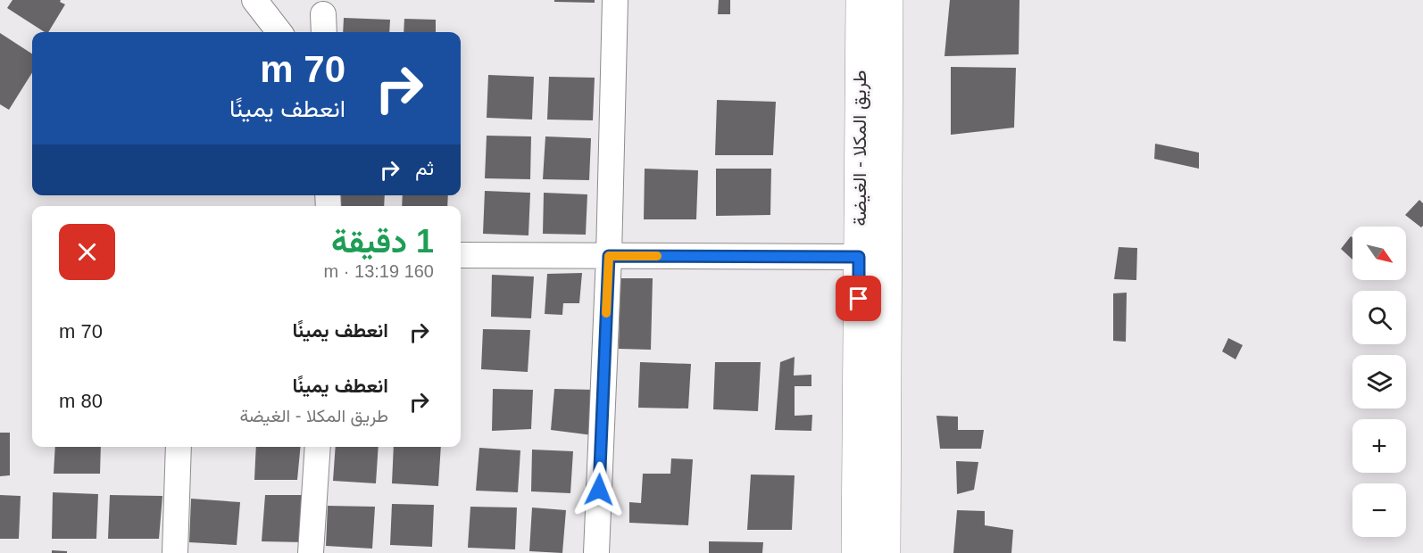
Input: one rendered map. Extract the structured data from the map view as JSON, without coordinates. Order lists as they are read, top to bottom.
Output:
{
  "streets": {
    "highway": ["طريق المكلا - الغيضة"]
  },
  "north": "bottom right",
  "page": {
    "turn": ["70 m", "انعطف يمينًا"],
    "then": "ثم",
    "heading": ["1 دقيقة", "160 m · 13:19"],
    "map_buttons": ["+", "−"],
    "list": [
      {
        "name": "انعطف يمينًا",
        "value": "70 m"
      },
      {
        "name": "انعطف يمينًا",
        "note": "طريق المكلا - الغيضة",
        "value": "80 m"
      }
    ]
  }
}
